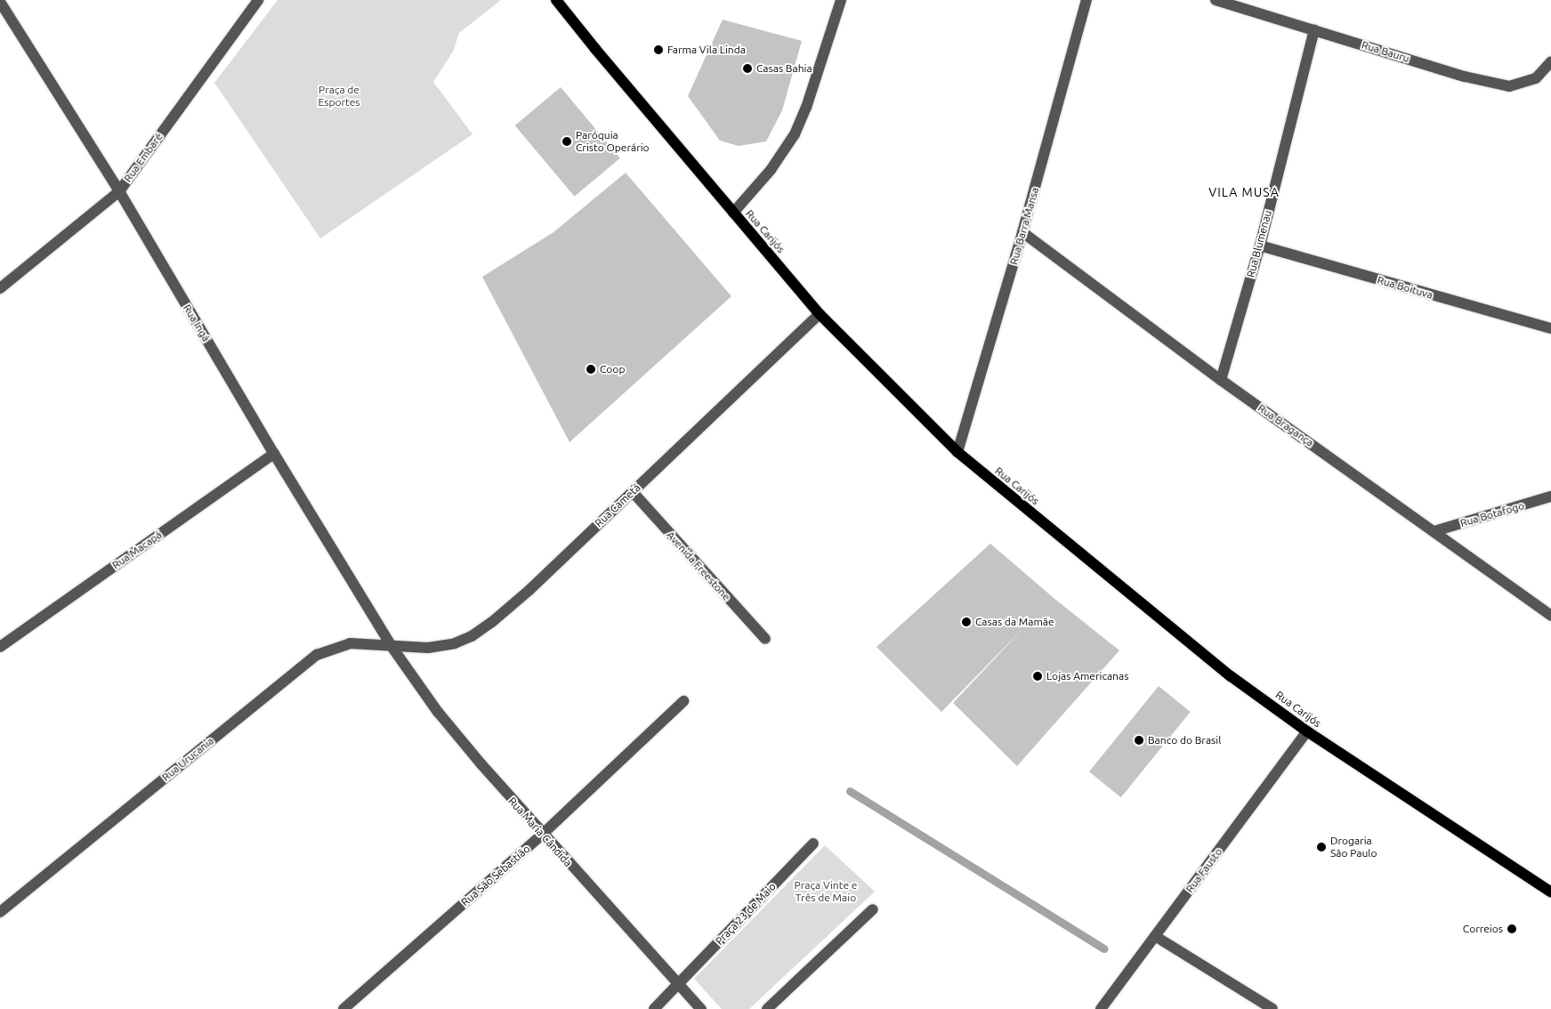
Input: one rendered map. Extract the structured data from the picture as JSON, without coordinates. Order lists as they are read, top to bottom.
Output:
{
  "streets": {
    "main road": ["Rua Carijós"],
    "street": [
      "Rua Bauru",
      "Rua Embaré",
      "Rua Barra Mansa",
      "Rua Blumenau",
      "Rua Boituva",
      "Rua Ingá",
      "Rua Bragança",
      "Rua Cametá",
      "Rua Botafogo",
      "Rua Macapá",
      "Avenida Freestone",
      "Rua Urucania",
      "Rua Maria Cândida",
      "Rua Fausto",
      "Rua São Sebastião",
      "Praça 23 de Maio"
    ]
  },
  "crossings": [
    ["Rua Bauru", "Rua Blumenau"],
    ["Rua Embaré", "Rua Ingá"],
    ["Rua Barra Mansa", "Rua Carijós"],
    ["Rua Barra Mansa", "Rua Bragança"],
    ["Rua Carijós", "Rua Cametá"],
    ["Rua Carijós", "Rua Fausto"],
    ["Rua Blumenau", "Rua Boituva"],
    ["Rua Blumenau", "Rua Bragança"],
    ["Rua Ingá", "Rua Cametá"],
    ["Rua Ingá", "Rua Macapá"],
    ["Rua Ingá", "Rua Urucania"],
    ["Rua Ingá", "Rua Maria Cândida"],
    ["Rua Bragança", "Rua Botafogo"],
    ["Rua Cametá", "Avenida Freestone"],
    ["Rua Cametá", "Rua Urucania"],
    ["Rua Cametá", "Rua Maria Cândida"],
    ["Rua Urucania", "Rua Maria Cândida"],
    ["Rua Maria Cândida", "Rua São Sebastião"],
    ["Rua Maria Cândida", "Praça 23 de Maio"]
  ],
  "districts": ["VILA MUSA"],
  "parks": ["Praça de Esportes", "Praça Vinte e Três de Maio"],
  "places": [
    "Farma Vila Linda",
    "Casas Bahia",
    "Paróquia Cristo Operário",
    "Coop",
    "Casas da Mamãe",
    "Lojas Americanas",
    "Banco do Brasil",
    "Drogaria São Paulo",
    "Correios"
  ]
}
